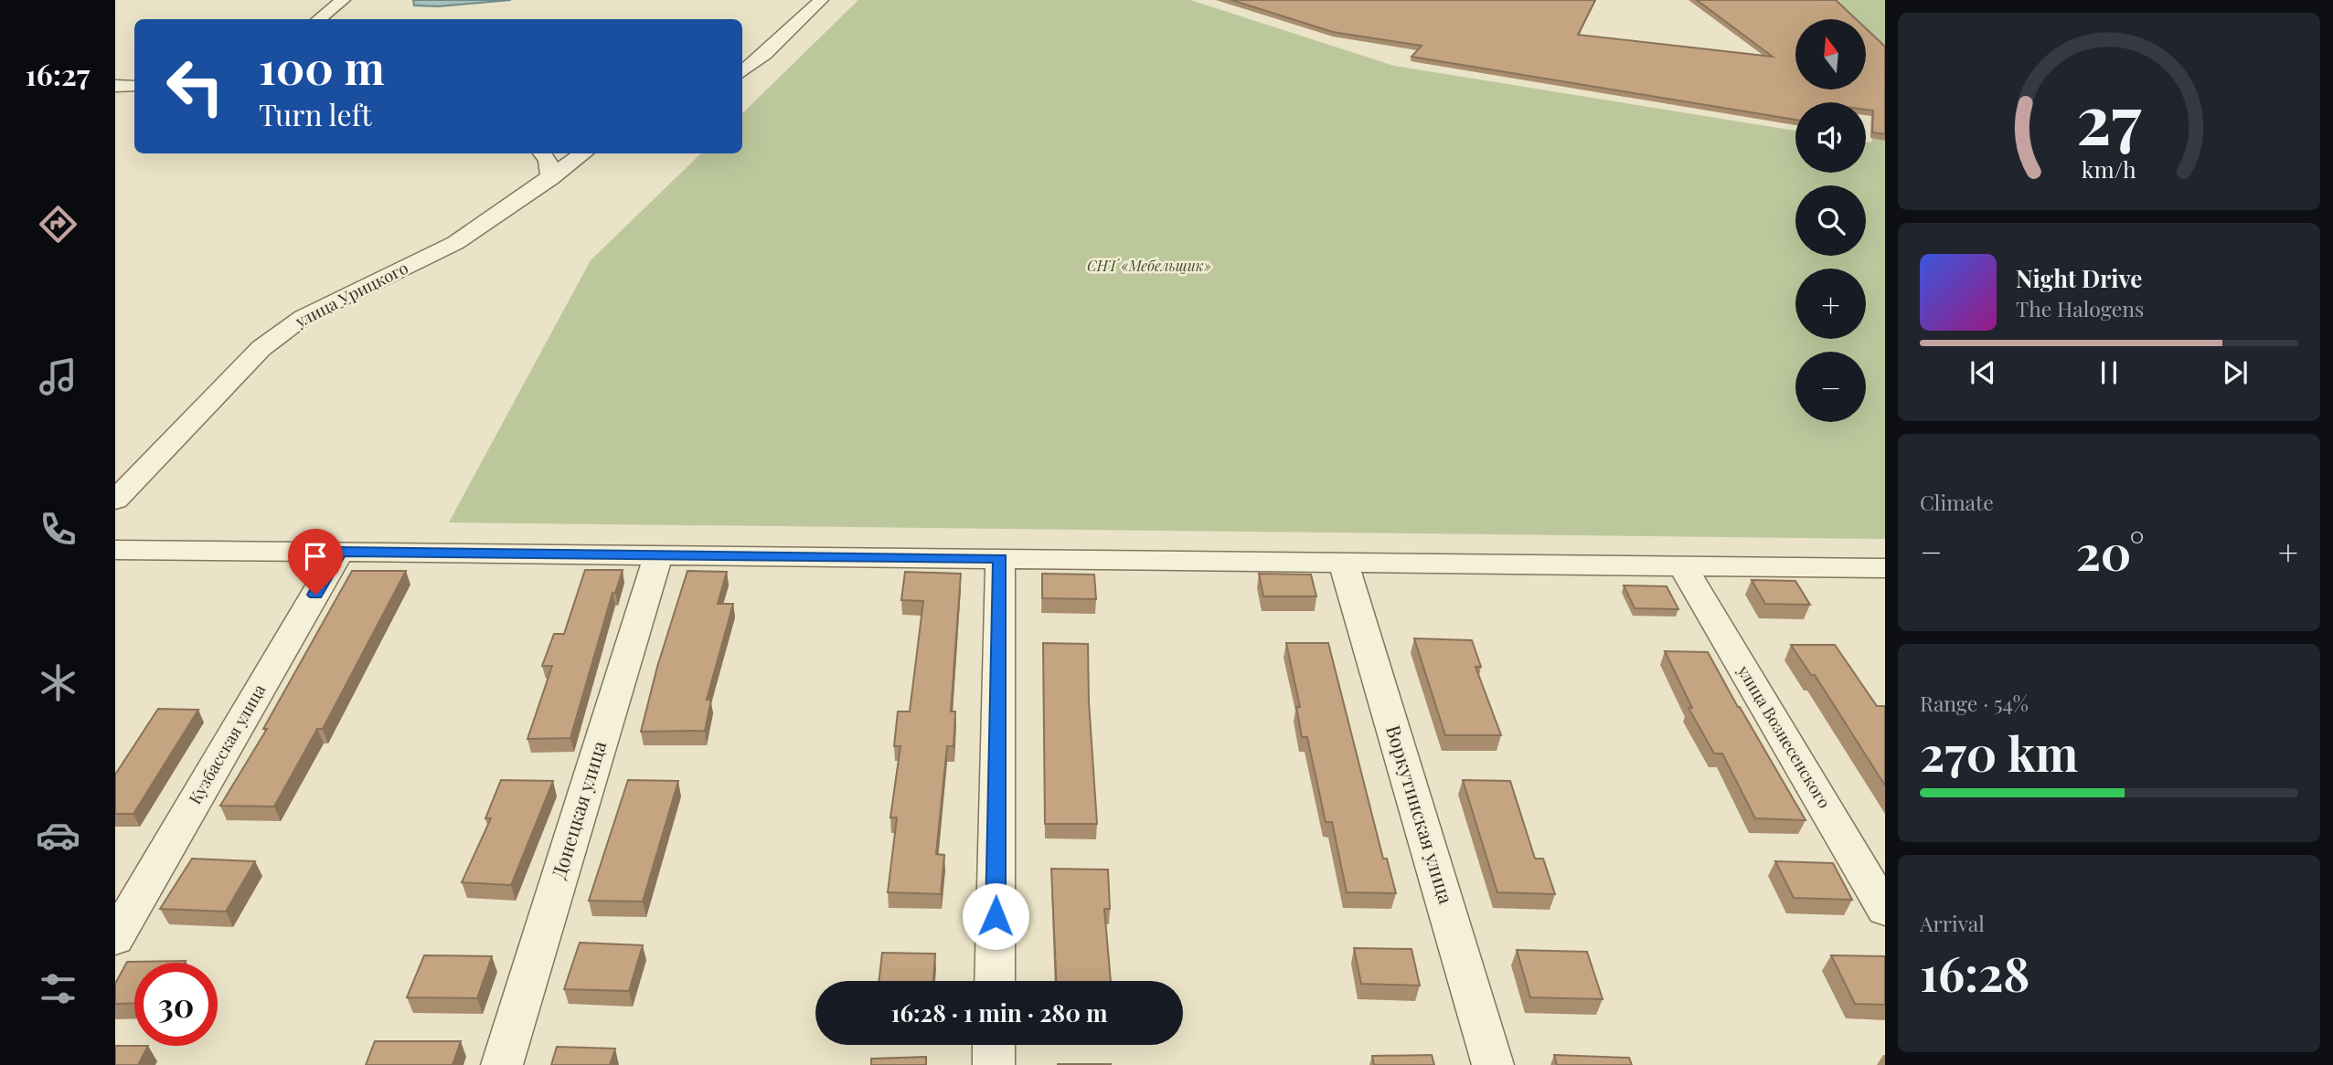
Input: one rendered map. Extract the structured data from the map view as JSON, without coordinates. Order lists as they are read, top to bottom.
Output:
{
  "streets": {
    "street": [
      "улица Урицкого",
      "улица Вознесенского",
      "Кузбасская улица",
      "Донецкая улица",
      "Воркутинская улица"
    ]
  },
  "parks": ["СНТ «Мебельщик»"],
  "north": "top",
  "page": {
    "tabs": "16:27",
    "map_buttons": ["+", "−"],
    "turn": ["100 m", "Turn left"],
    "song": ["Night Drive", "The Halogens"],
    "tile": [
      "Climate",
      ["Range · 54%", "270 km"],
      ["Arrival", "16:28"]
    ],
    "heat": ["−", "20°", "+"],
    "limit": "30",
    "trip": "16:28 · 1 min · 280 m",
    "gauge": ["27", "km/h"]
  }
}
